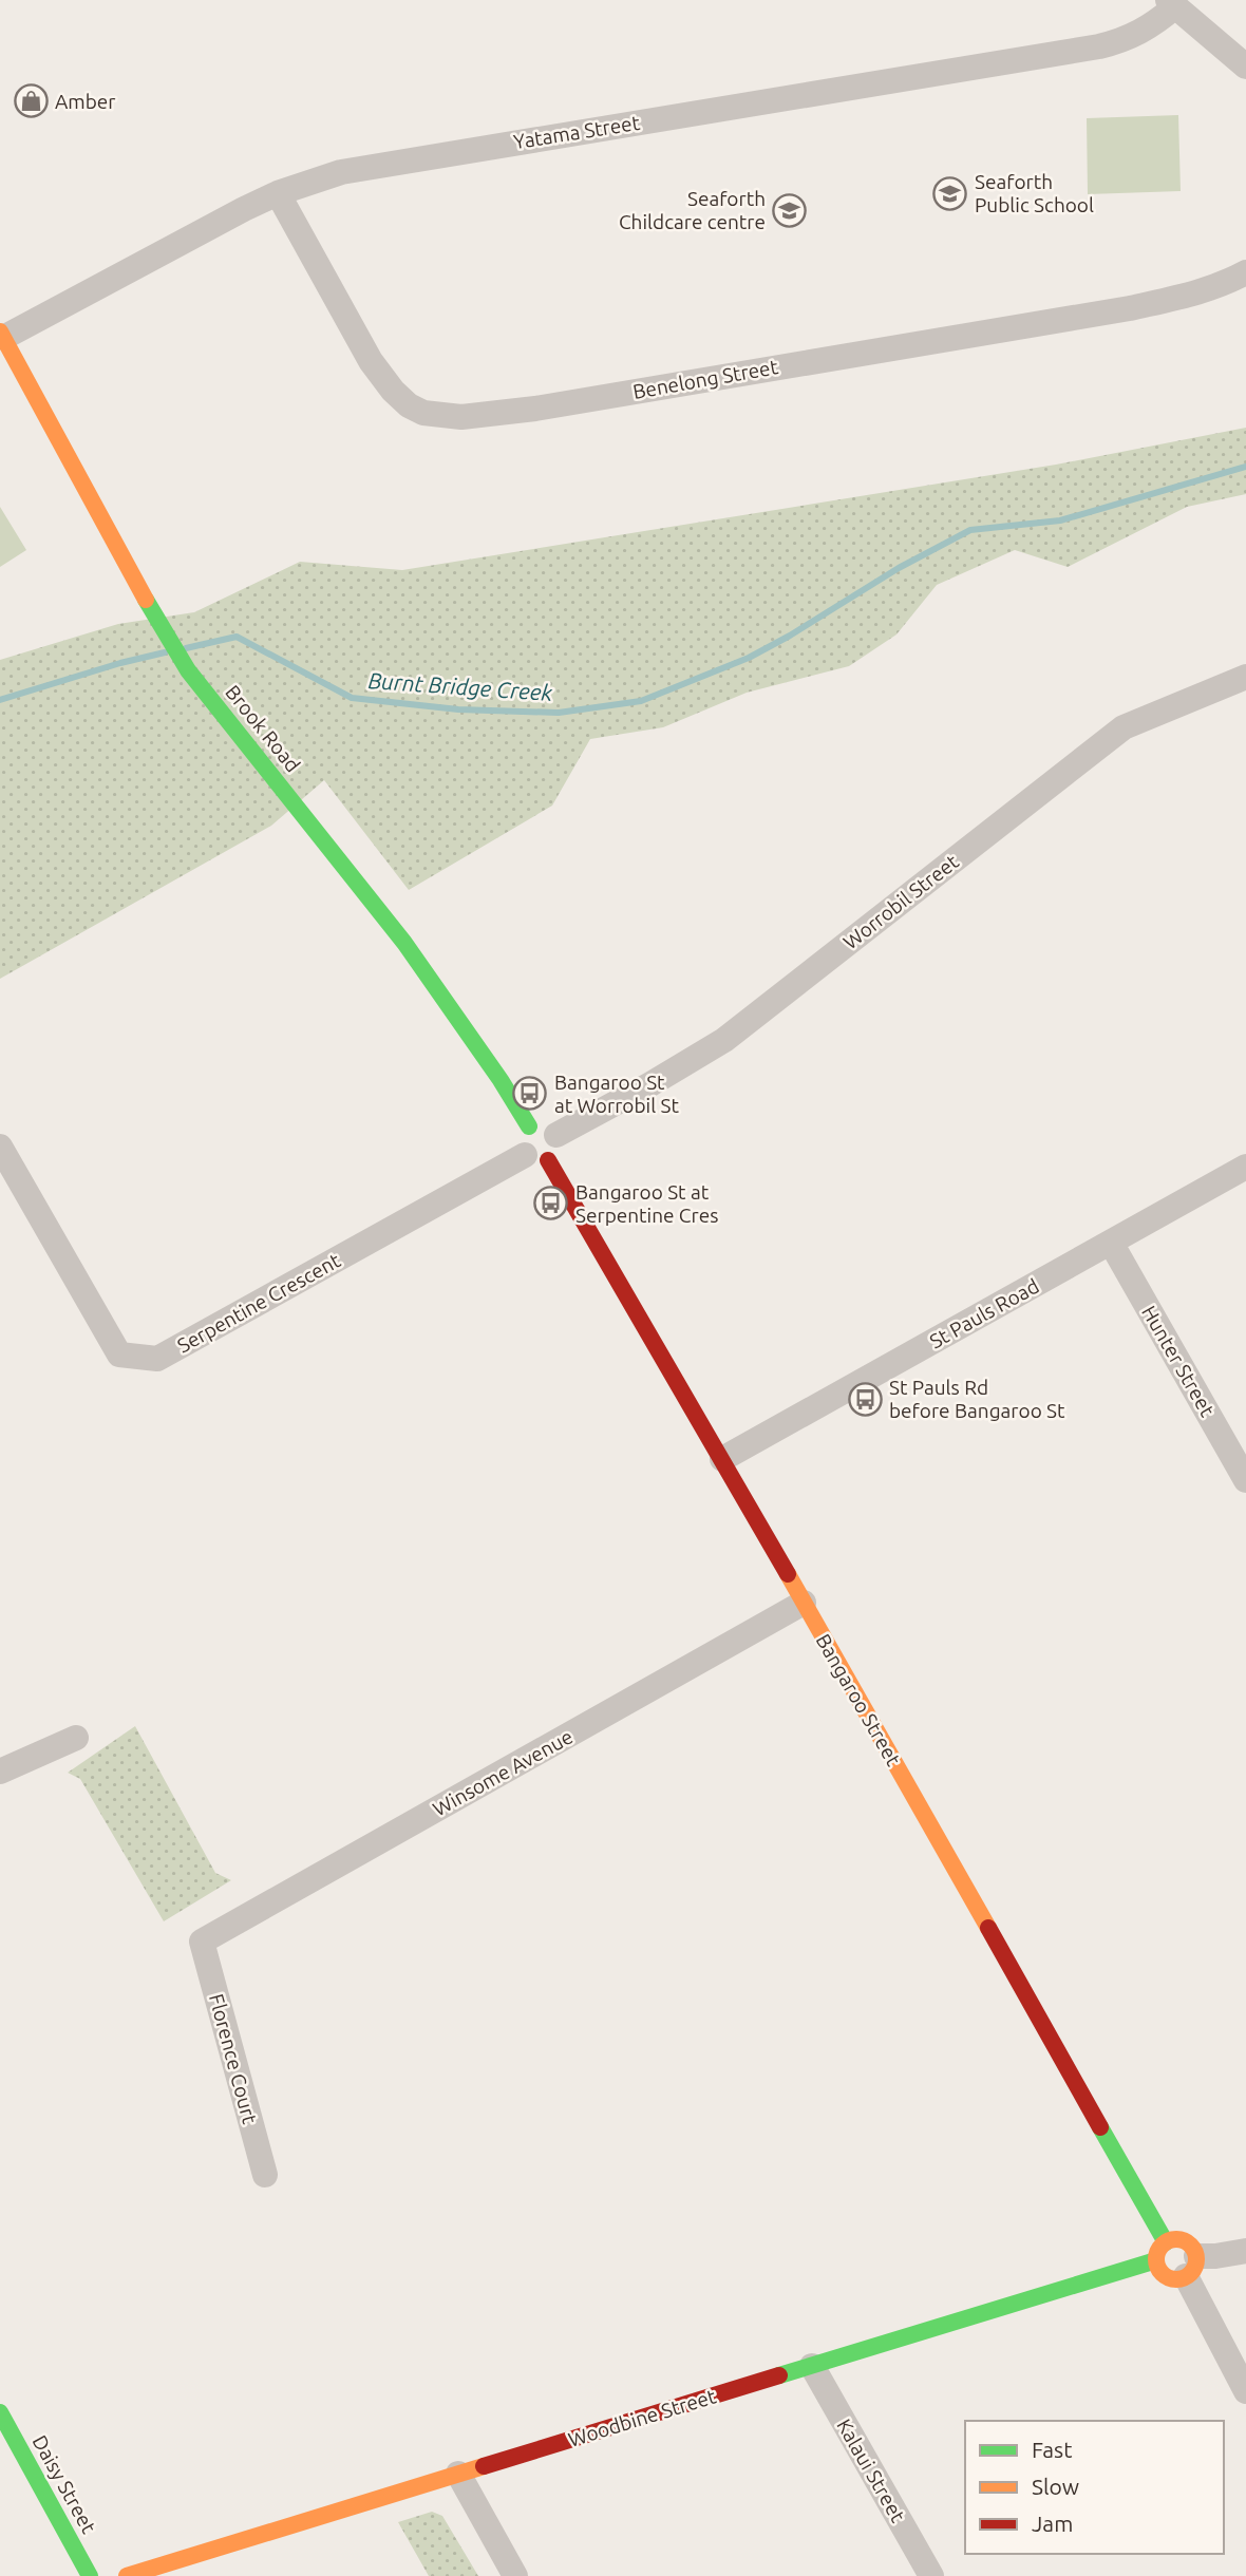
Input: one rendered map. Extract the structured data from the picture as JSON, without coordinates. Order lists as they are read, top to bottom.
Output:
{
  "streets": {
    "street": [
      "Yatama Street",
      "Benelong Street",
      "Brook Road",
      "Worrobil Street",
      "Serpentine Crescent",
      "St Pauls Road",
      "Hunter Street",
      "Bangaroo Street",
      "Winsome Avenue",
      "Florence Court",
      "Woodbine Street",
      "Kalaui Street",
      "Daisy Street"
    ]
  },
  "crossings": [
    ["Yatama Street", "Benelong Street"],
    ["Yatama Street", "Brook Road"],
    ["Brook Road", "Worrobil Street"],
    ["Brook Road", "Serpentine Crescent"],
    ["Brook Road", "Bangaroo Street"],
    ["Worrobil Street", "Serpentine Crescent"],
    ["Worrobil Street", "Bangaroo Street"],
    ["Serpentine Crescent", "Bangaroo Street"],
    ["St Pauls Road", "Hunter Street"],
    ["St Pauls Road", "Bangaroo Street"],
    ["Bangaroo Street", "Winsome Avenue"],
    ["Bangaroo Street", "Woodbine Street"],
    ["Winsome Avenue", "Florence Court"],
    ["Woodbine Street", "Kalaui Street"]
  ],
  "water": ["Burnt Bridge Creek"],
  "places": {
    "shop": ["Amber"],
    "school or university": ["Seaforth Public School", "Seaforth Childcare centre"],
    "bus stop": ["Bangaroo St at Worrobil St", "Bangaroo St at Serpentine Cres", "St Pauls Rd before Bangaroo St"]
  },
  "legend": ["Fast", "Slow", "Jam"]
}
